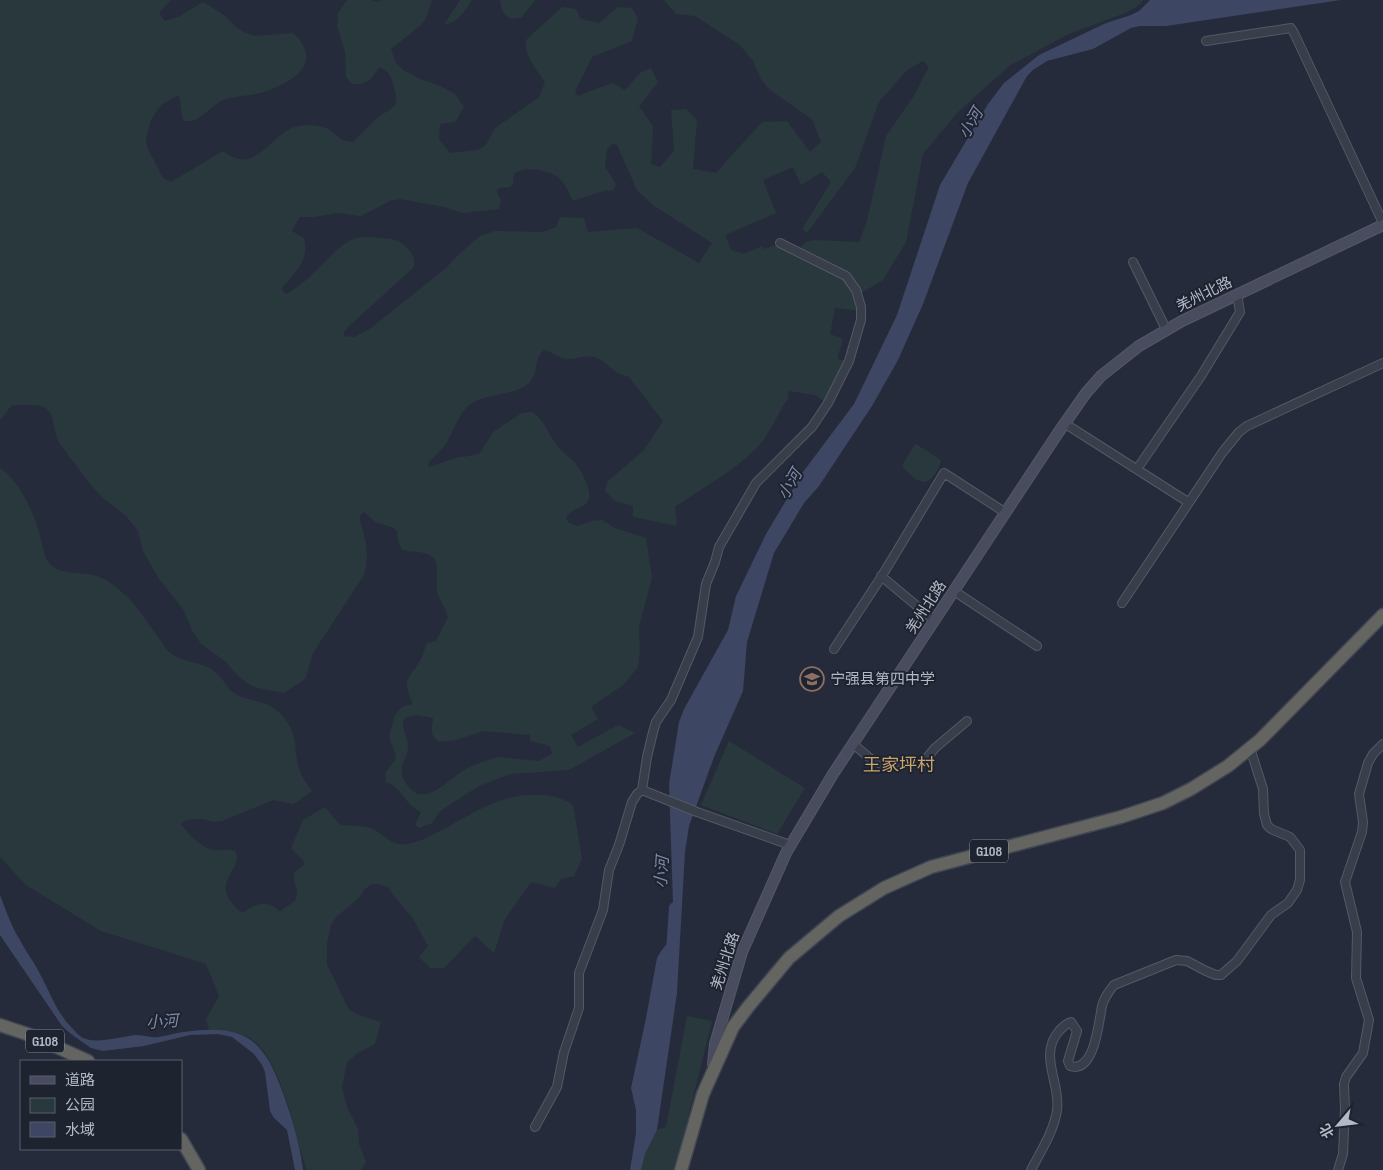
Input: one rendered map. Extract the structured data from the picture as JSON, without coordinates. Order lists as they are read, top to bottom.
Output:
{
  "streets": {
    "highway": ["G108"],
    "main road": ["羌州北路"]
  },
  "crossings": [
    ["羌州北路", "G108"]
  ],
  "districts": ["王家坪村"],
  "water": ["小河"],
  "places": {
    "school or university": ["宁强县第四中学"]
  },
  "legend": ["道路", "公园", "水域"],
  "north": "bottom left"
}
